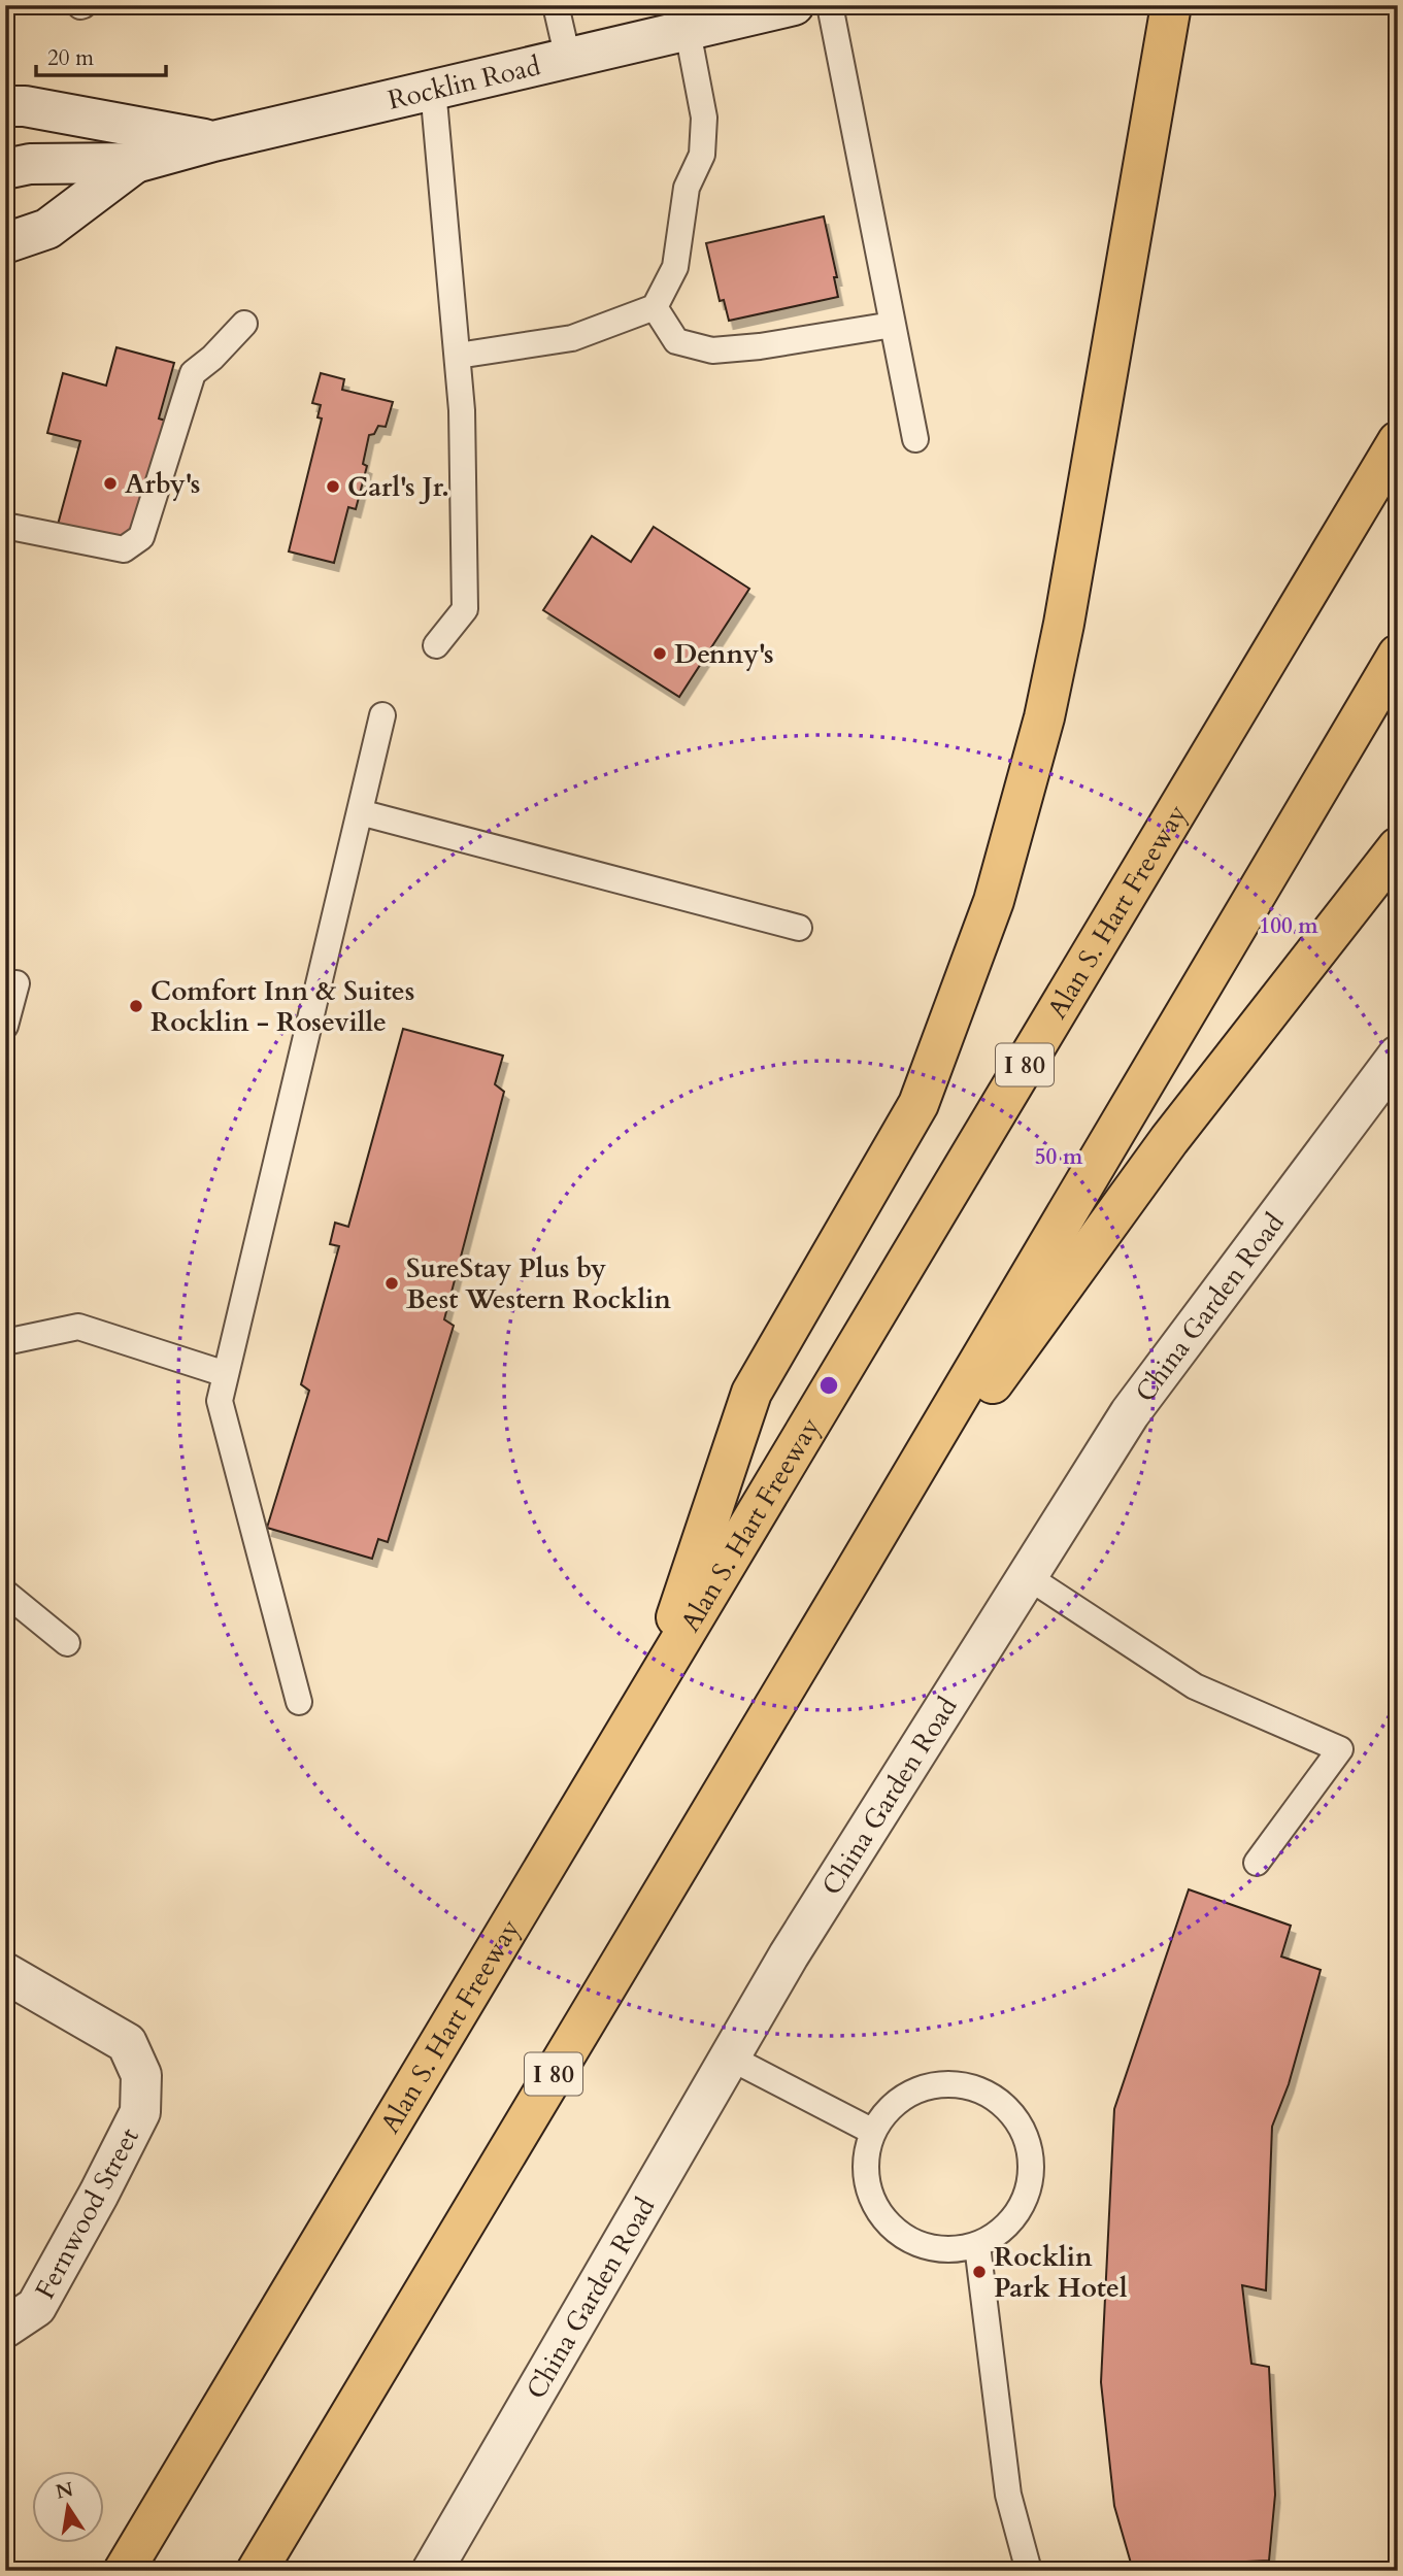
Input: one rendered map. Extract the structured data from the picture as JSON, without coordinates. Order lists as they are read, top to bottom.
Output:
{
  "streets": {
    "highway": ["Alan S. Hart Freeway", "I 80"],
    "street": ["Rocklin Road", "China Garden Road", "Fernwood Street"]
  },
  "places": [
    "Arby's",
    "Carl's Jr.",
    "Denny's",
    "Comfort Inn & Suites Rocklin - Roseville",
    "SureStay Plus by Best Western Rocklin",
    "Rocklin Park Hotel"
  ],
  "scale_bar": "20 m",
  "north": "top",
  "rings": ["100 m", "50 m"]
}
